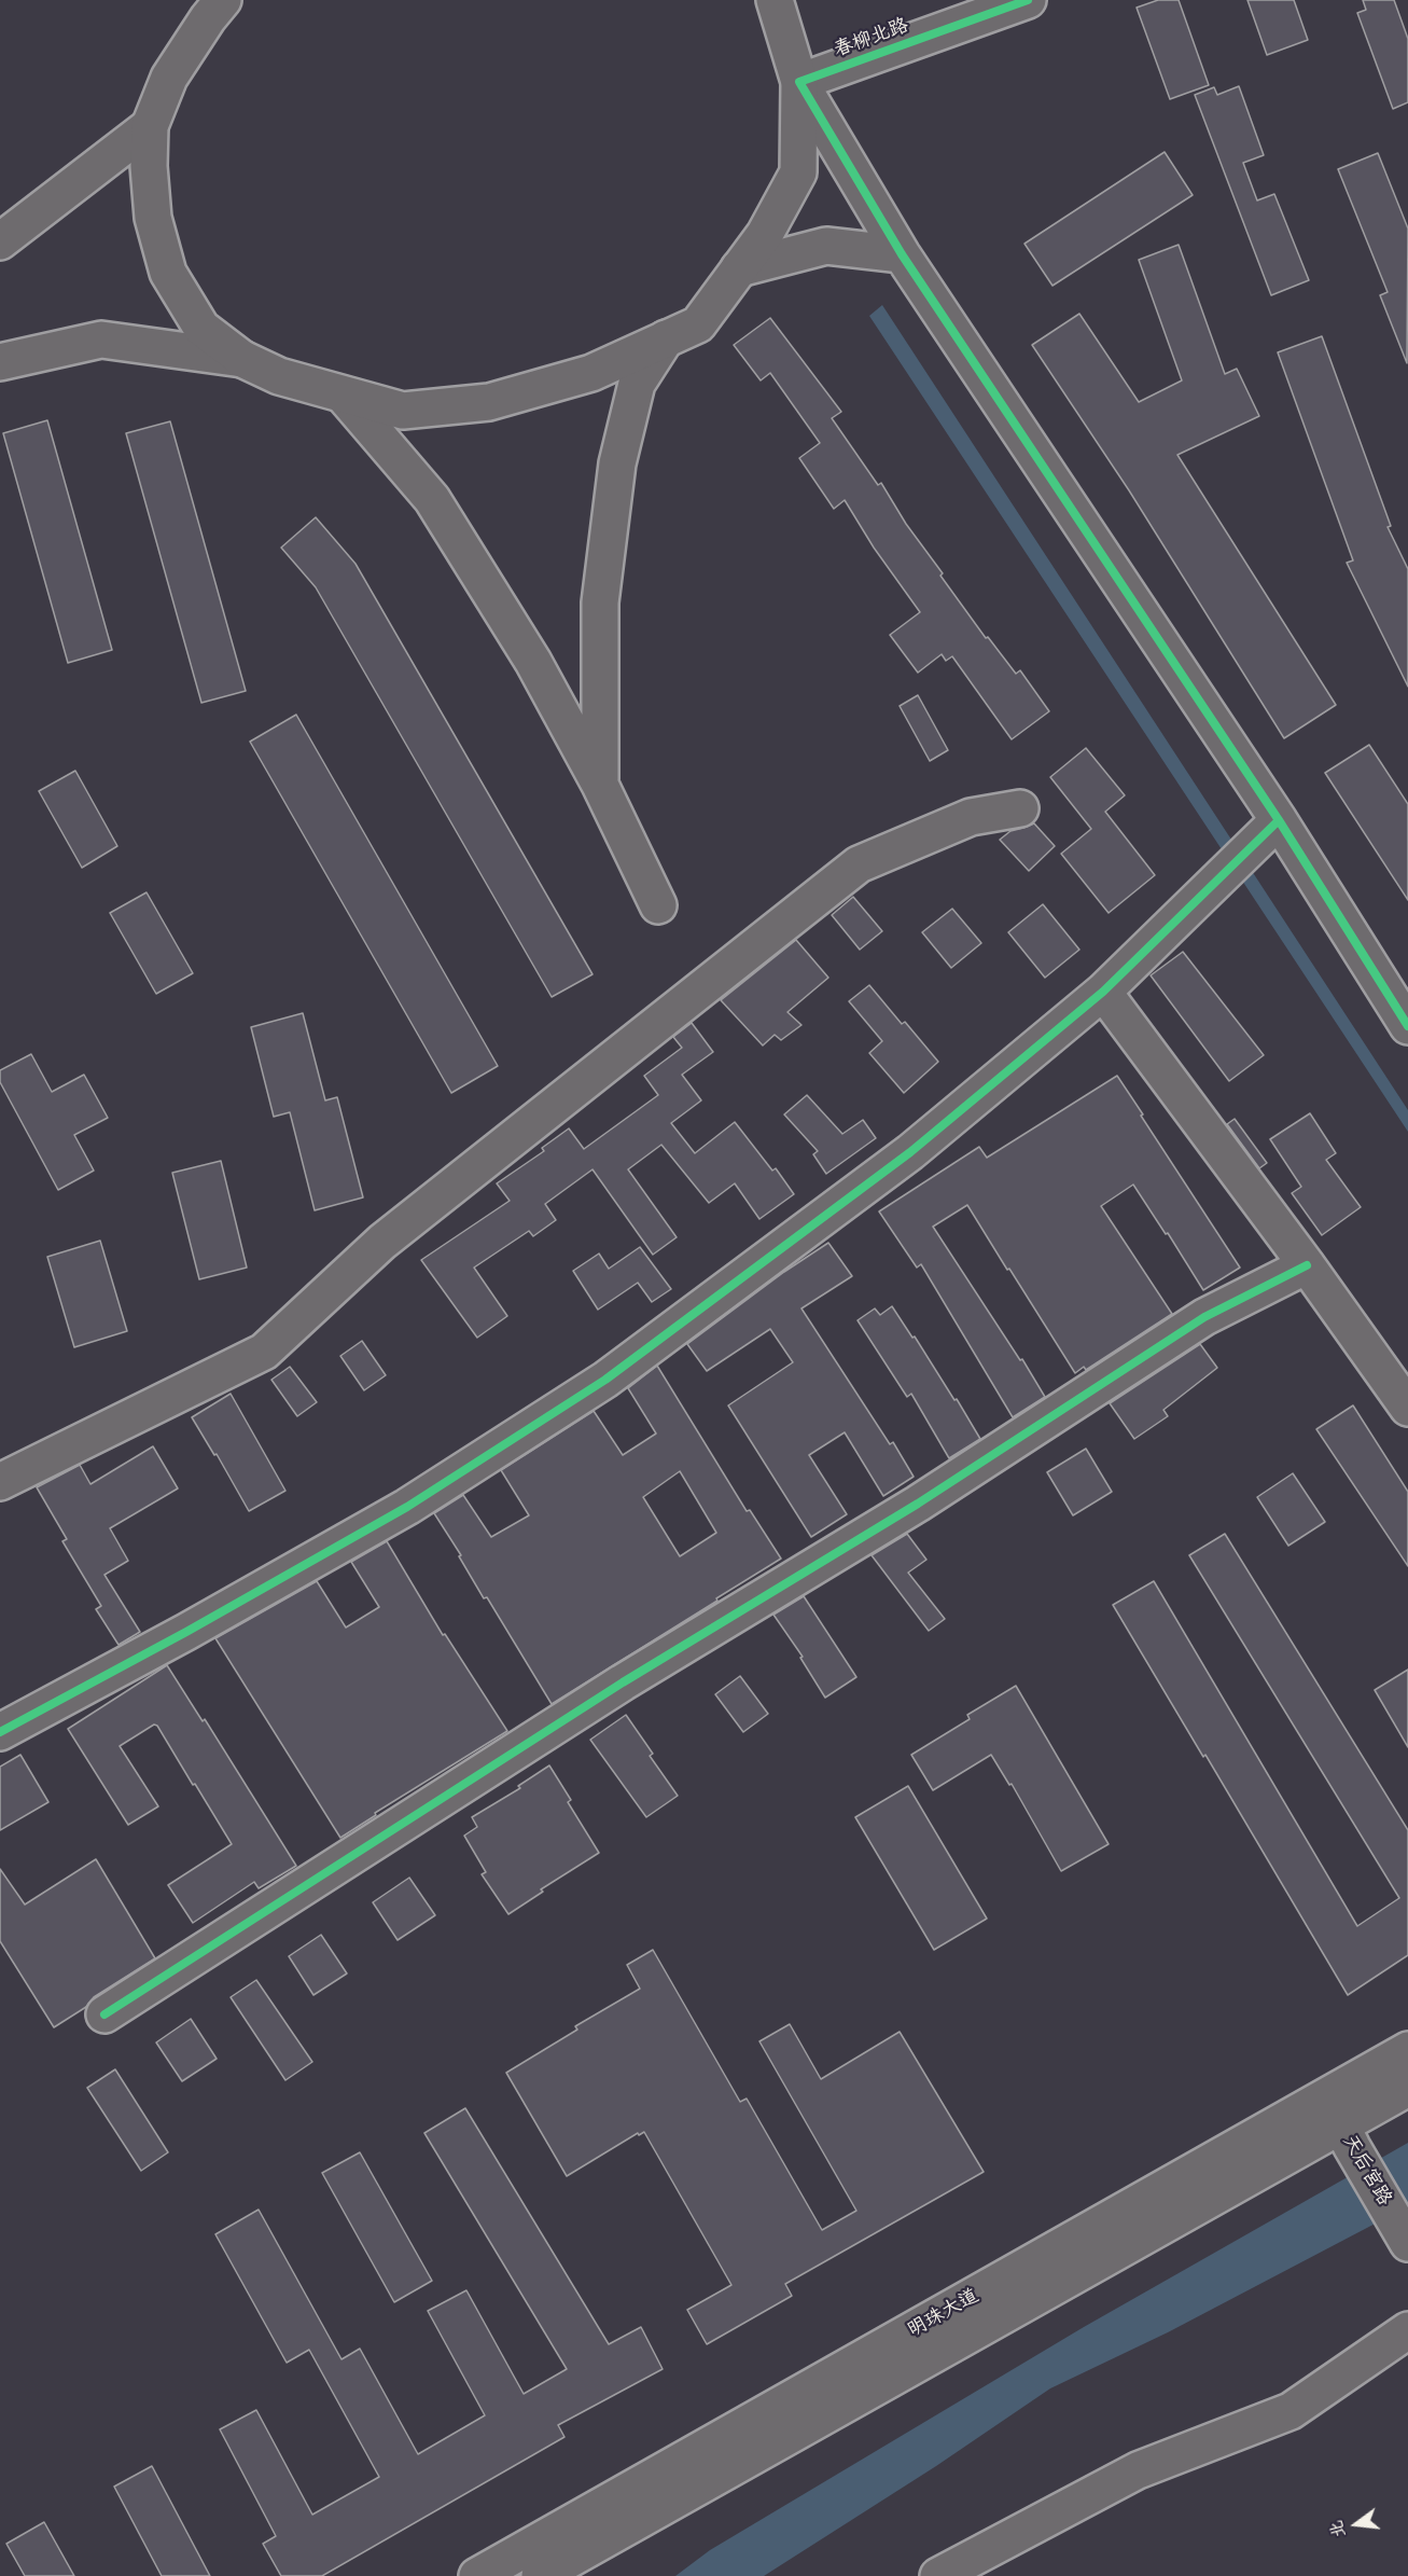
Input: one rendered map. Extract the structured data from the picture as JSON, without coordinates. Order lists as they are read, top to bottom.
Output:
{
  "streets": {
    "street": ["春柳北路", "天后宫路", "明珠大道"]
  },
  "crossings": [
    ["天后宫路", "明珠大道"]
  ],
  "north": "left"
}
